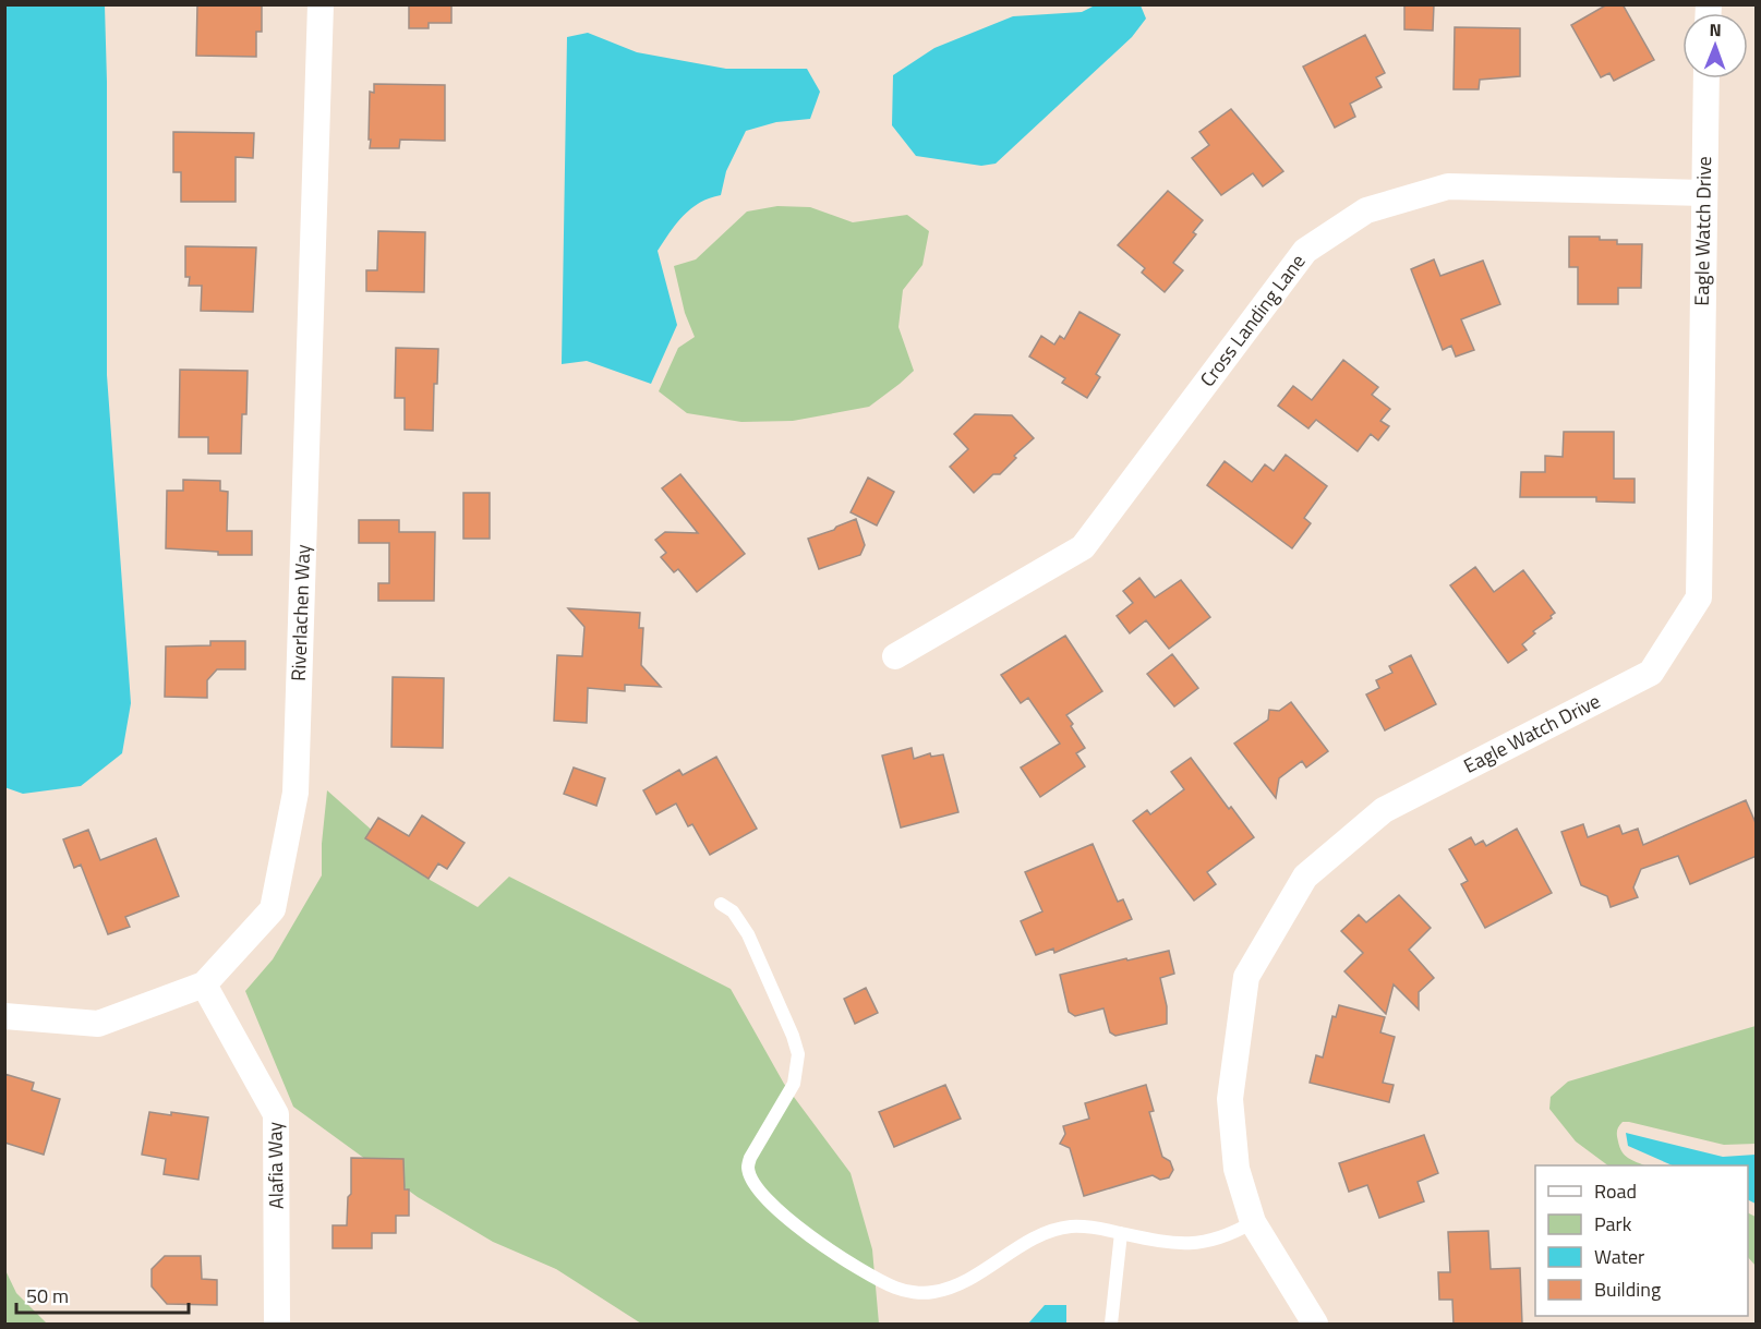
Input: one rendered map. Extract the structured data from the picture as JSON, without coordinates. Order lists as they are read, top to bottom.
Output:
{
  "streets": {
    "street": [
      "Eagle Watch Drive",
      "Cross Landing Lane",
      "Riverlachen Way",
      "Alafia Way"
    ]
  },
  "crossings": [
    ["Eagle Watch Drive", "Cross Landing Lane"],
    ["Riverlachen Way", "Alafia Way"]
  ],
  "legend": [
    "Road",
    "Park",
    "Water",
    "Building"
  ],
  "scale_bar": "50 m",
  "north": "top"
}
